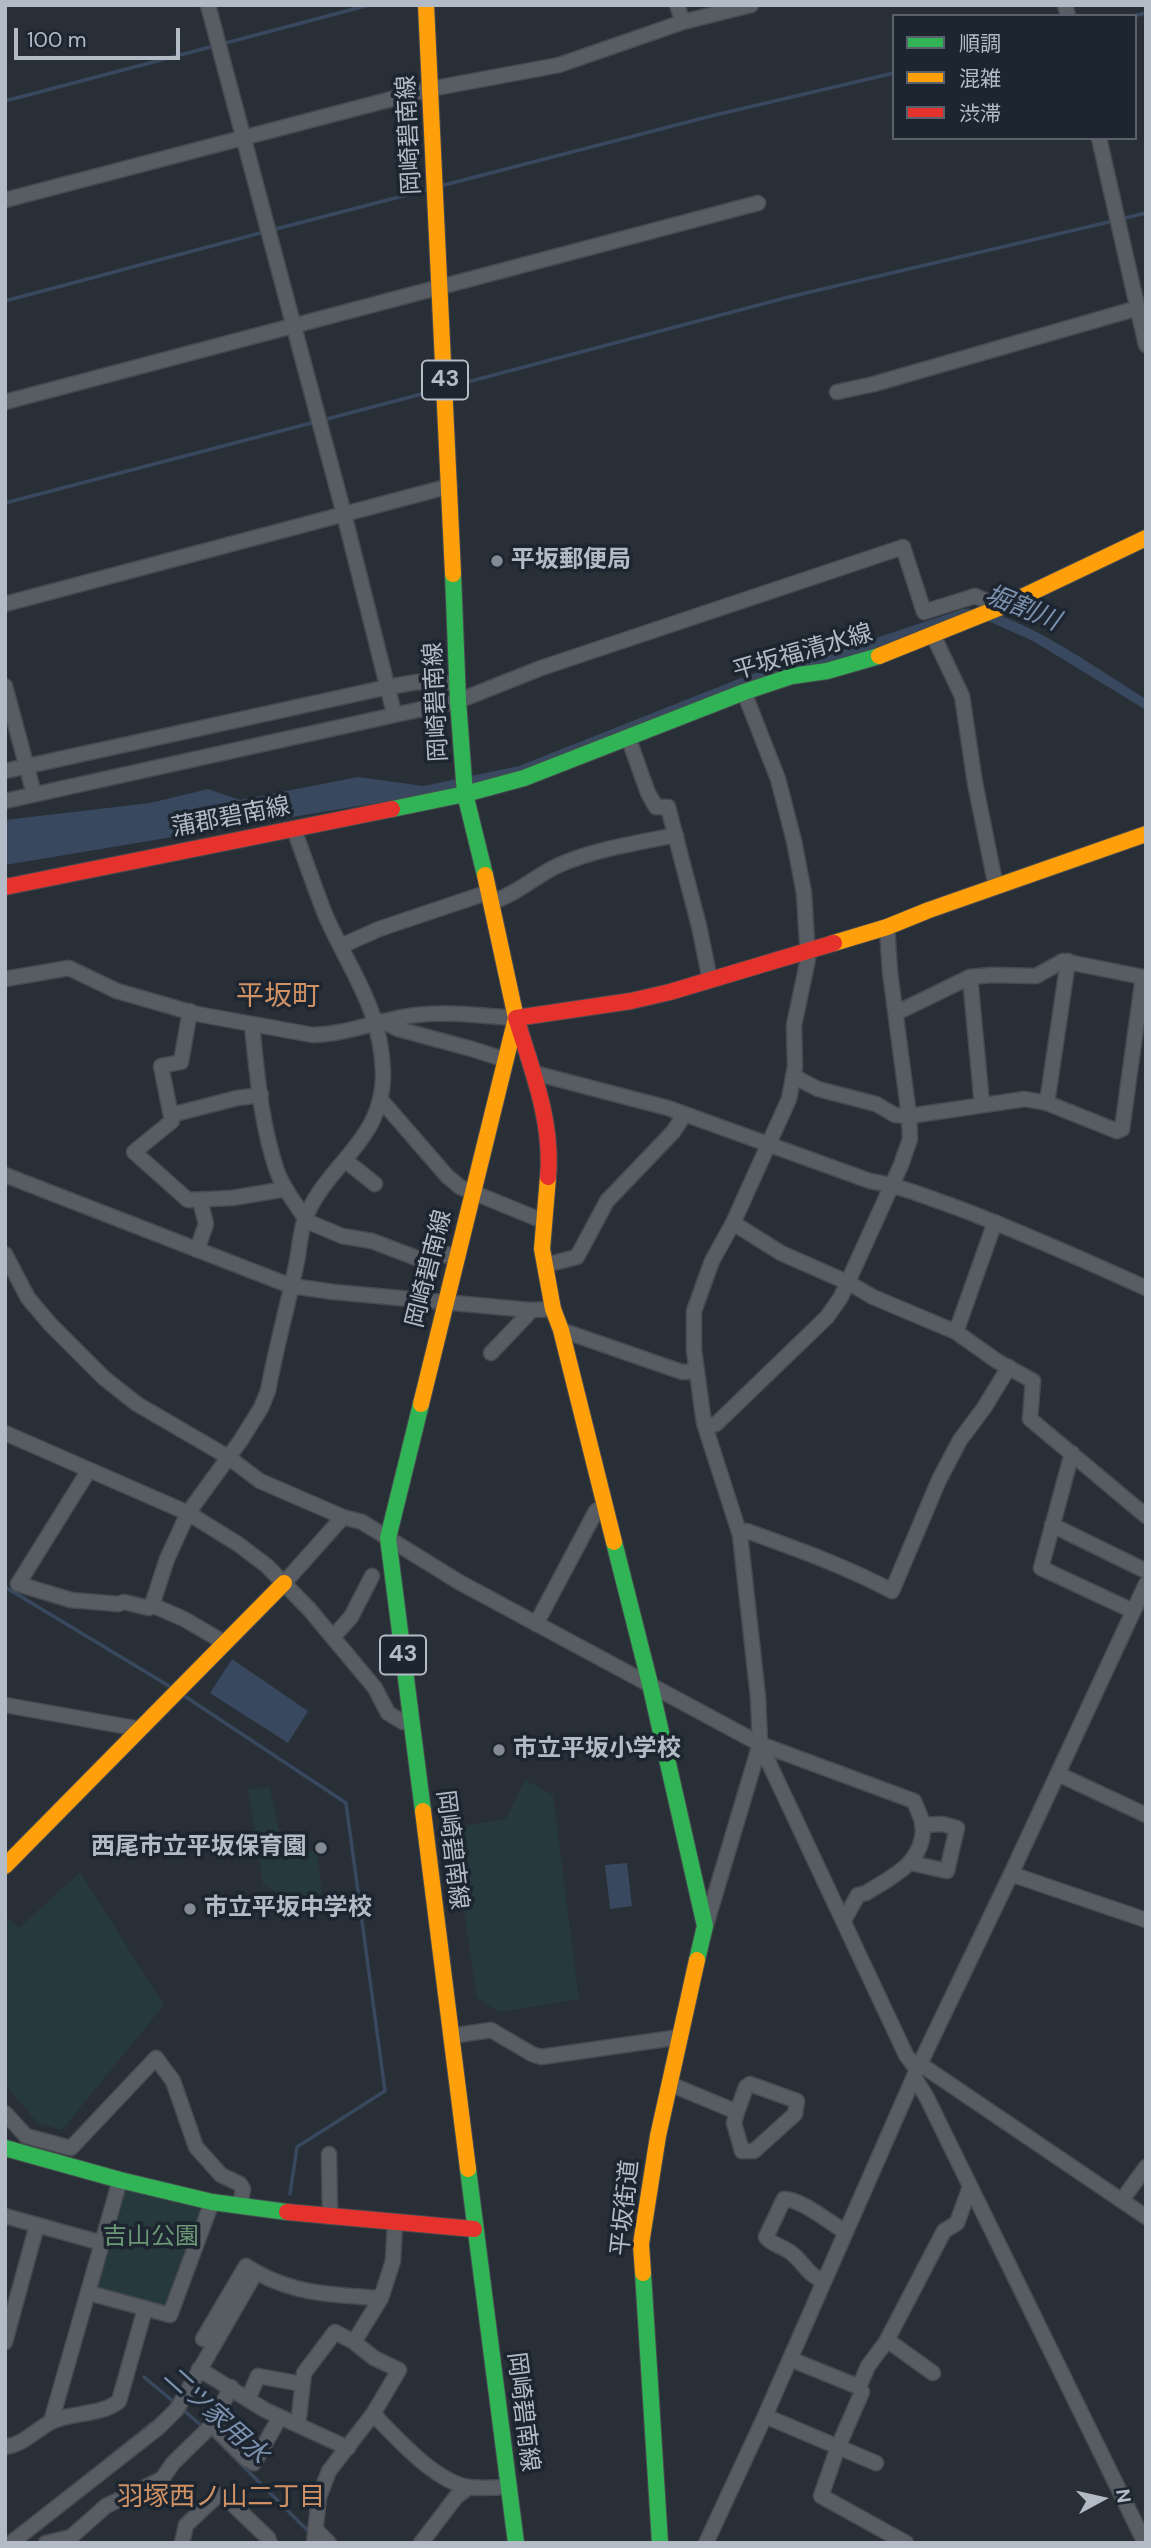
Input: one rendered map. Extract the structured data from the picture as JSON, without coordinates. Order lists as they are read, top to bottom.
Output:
{
  "streets": {
    "main road": [
      "岡崎碧南線",
      "43",
      "平坂福清水線",
      "蒲郡碧南線",
      "平坂街道"
    ]
  },
  "crossings": [
    ["岡崎碧南線", "平坂福清水線"],
    ["岡崎碧南線", "蒲郡碧南線"],
    ["平坂福清水線", "蒲郡碧南線"]
  ],
  "districts": ["平坂町", "羽塚西ノ山二丁目"],
  "water": ["堀割川", "二ツ家用水"],
  "parks": ["吉山公園"],
  "places": [
    "平坂郵便局",
    "市立平坂小学校",
    "西尾市立平坂保育園",
    "市立平坂中学校"
  ],
  "legend": ["順調", "混雑", "渋滞"],
  "scale_bar": "100 m",
  "north": "right"
}
